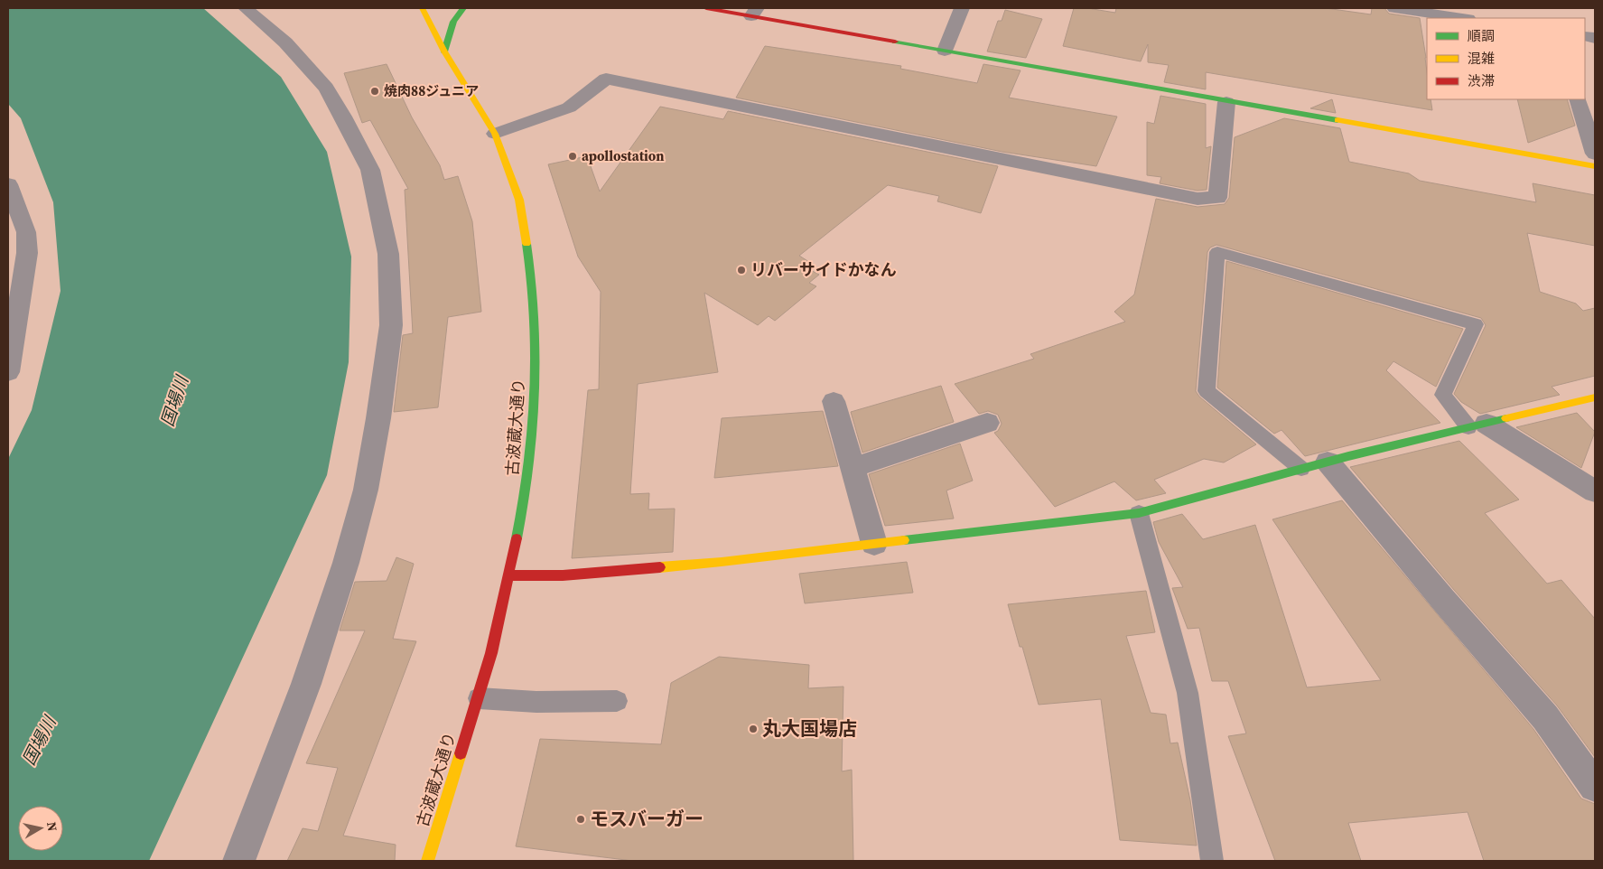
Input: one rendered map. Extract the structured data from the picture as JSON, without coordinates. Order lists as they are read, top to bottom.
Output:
{
  "streets": {
    "main road": ["古波蔵大通り"]
  },
  "water": ["国場川"],
  "places": [
    "焼肉88ジュニア",
    "apollostation",
    "リバーサイドかなん",
    "丸大国場店",
    "モスバーガー"
  ],
  "legend": ["順調", "混雑", "渋滞"],
  "north": "right"
}
